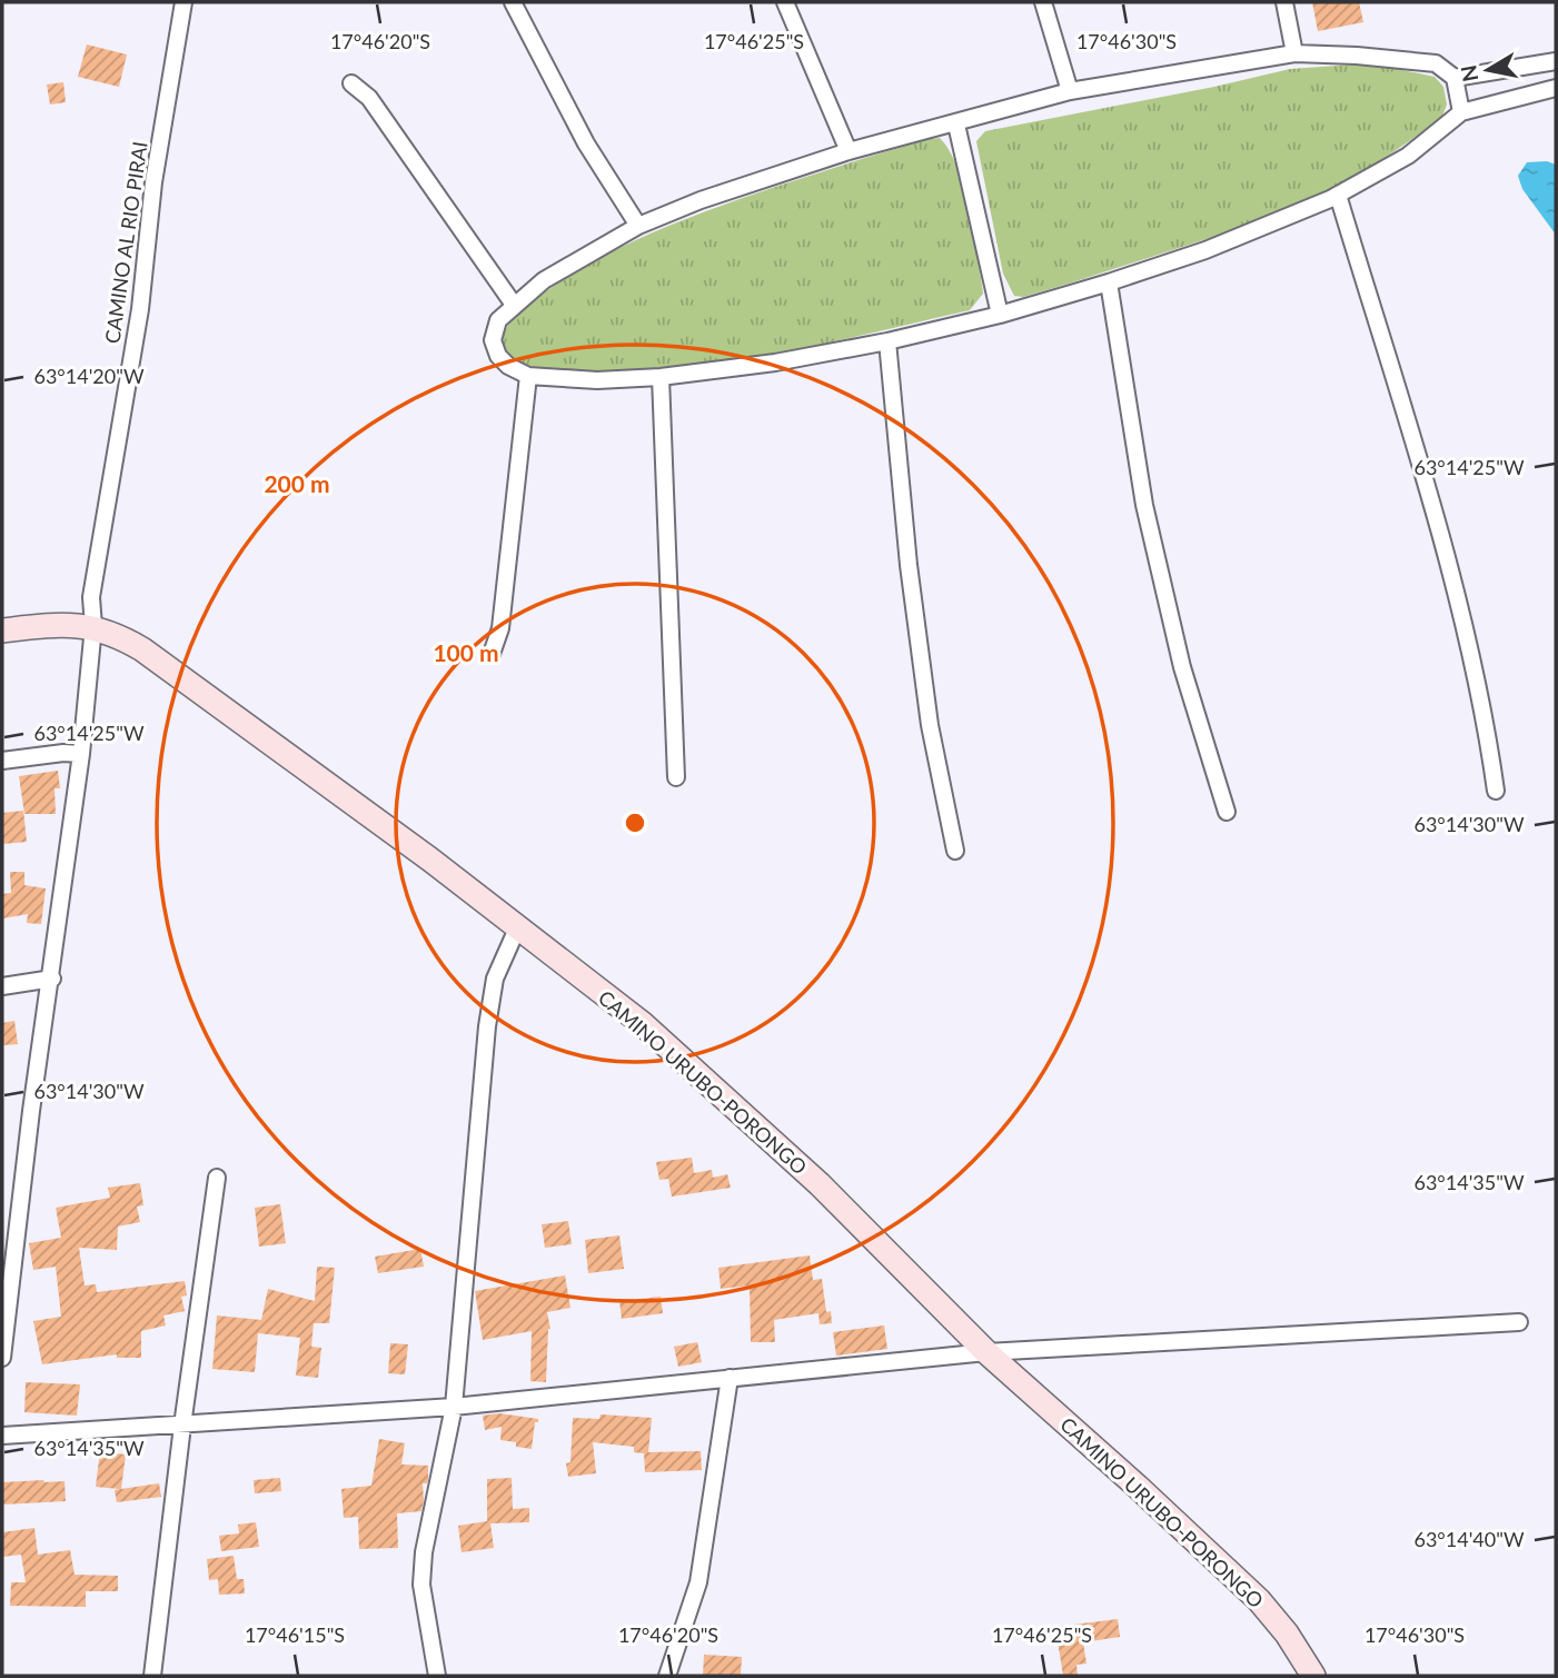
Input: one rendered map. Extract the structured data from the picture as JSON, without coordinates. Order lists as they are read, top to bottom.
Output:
{
  "streets": {
    "main road": ["CAMINO URUBO-PORONGO"],
    "street": ["CAMINO AL RIO PIRAI"]
  },
  "crossings": [
    ["CAMINO AL RIO PIRAI", "CAMINO URUBO-PORONGO"]
  ],
  "north": "left",
  "coordinates": [
    "17°46'20\"S",
    "17°46'25\"S",
    "17°46'30\"S",
    "63°14'20\"W",
    "63°14'25\"W",
    "63°14'30\"W",
    "63°14'35\"W",
    "63°14'40\"W",
    "17°46'15\"S"
  ],
  "rings": ["200 m", "100 m"]
}
